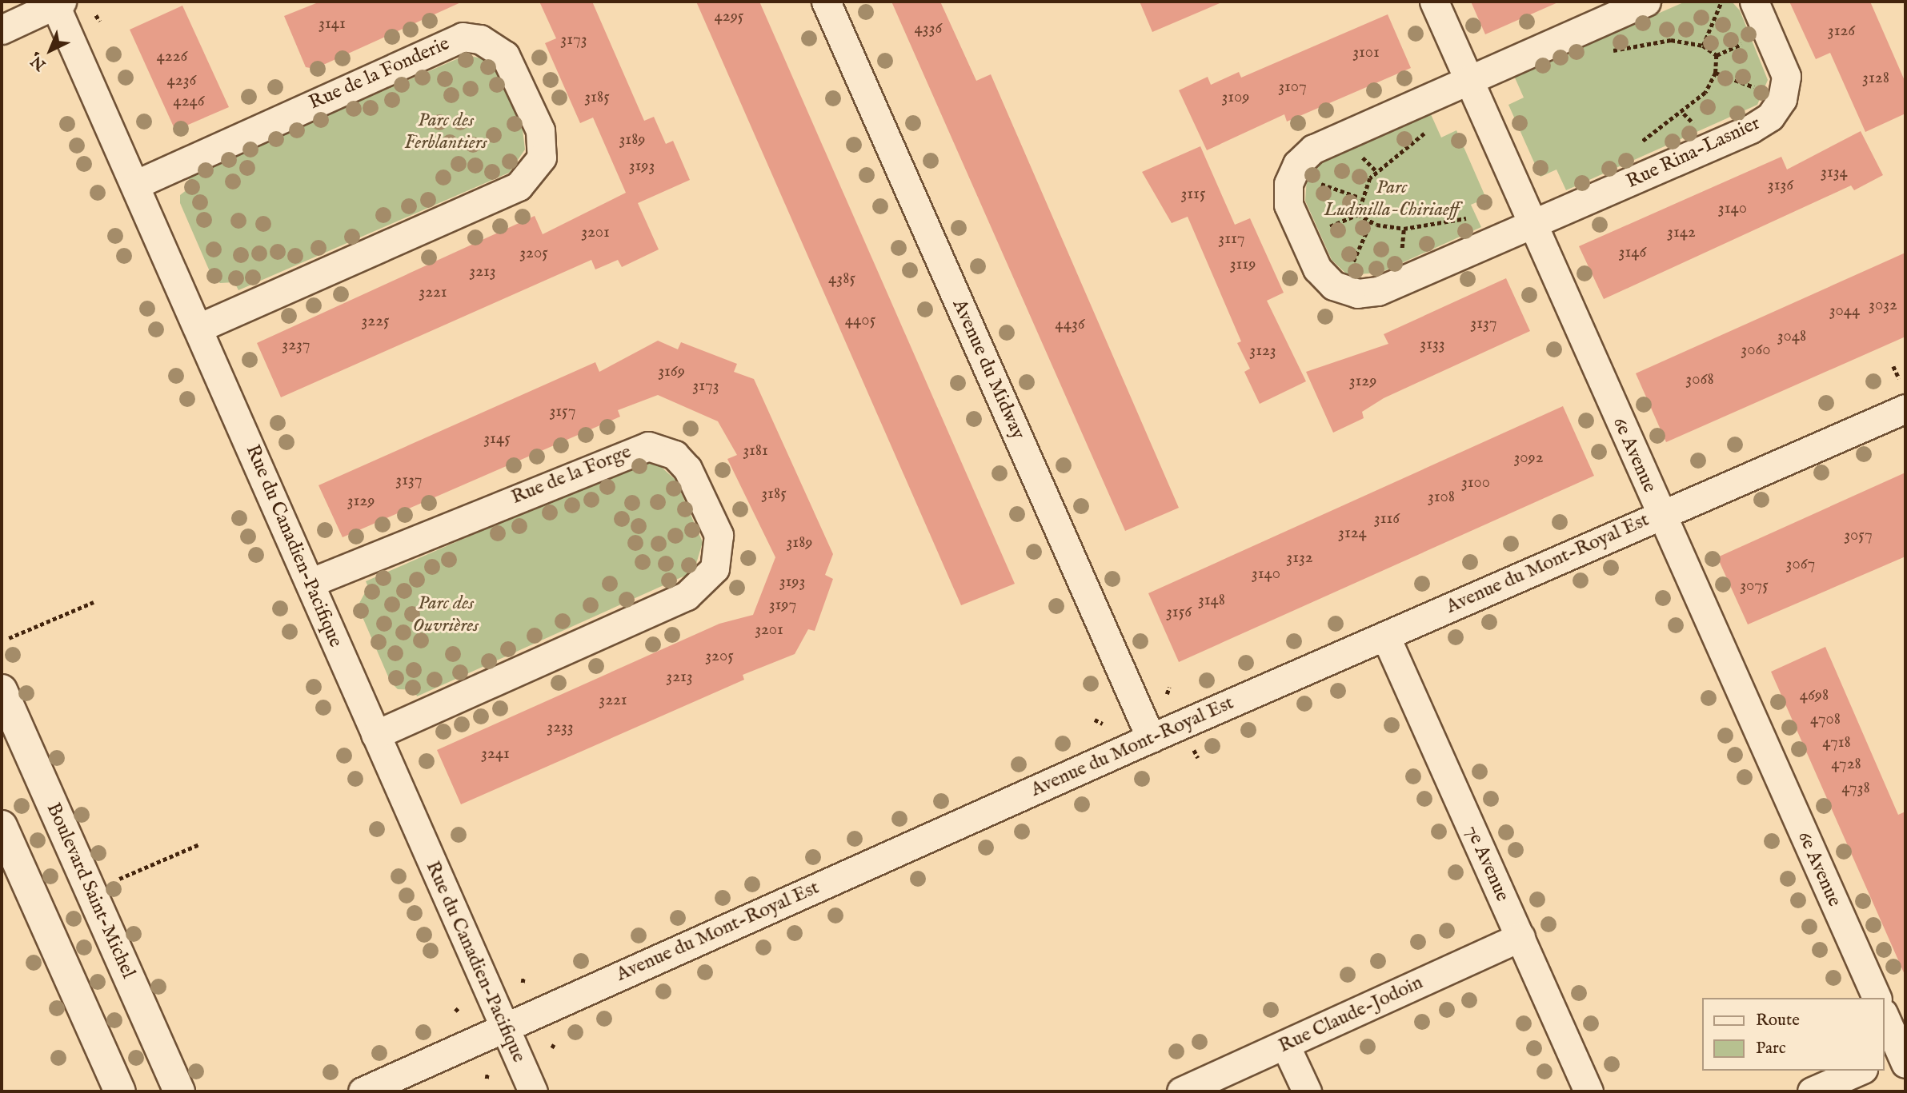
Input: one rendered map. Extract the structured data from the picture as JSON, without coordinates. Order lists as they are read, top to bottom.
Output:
{
  "streets": {
    "main road": ["Boulevard Saint-Michel"],
    "street": [
      "Rue de la Fonderie",
      "Rue Rina-Lasnier",
      "Avenue du Midway",
      "6e Avenue",
      "Rue de la Forge",
      "Rue du Canadien-Pacifique",
      "Avenue du Mont-Royal Est",
      "7e Avenue",
      "Rue Claude-Jodoin"
    ]
  },
  "crossings": [
    ["Rue de la Fonderie", "Rue du Canadien-Pacifique"],
    ["Rue Rina-Lasnier", "6e Avenue"],
    ["Avenue du Midway", "Avenue du Mont-Royal Est"],
    ["6e Avenue", "Avenue du Mont-Royal Est"],
    ["Rue de la Forge", "Rue du Canadien-Pacifique"],
    ["Rue du Canadien-Pacifique", "Avenue du Mont-Royal Est"],
    ["Avenue du Mont-Royal Est", "7e Avenue"],
    ["7e Avenue", "Rue Claude-Jodoin"]
  ],
  "parks": ["Parc des Ferblantiers", "Parc Ludmilla-Chiriaeff", "Parc des Ouvrières"],
  "house_numbers": [
    "4295",
    "3141",
    "4336",
    "3126",
    "3173",
    "3101",
    "4226",
    "3128",
    "4236",
    "3107",
    "3185",
    "3109",
    "4246",
    "3189",
    "3193",
    "3134",
    "3136",
    "3115",
    "3140",
    "3201",
    "3142",
    "3117",
    "3146",
    "3205",
    "3119",
    "3213",
    "4385",
    "3221",
    "3032",
    "3044",
    "4405",
    "3225",
    "3137",
    "4436",
    "3048",
    "3133",
    "3237",
    "3060",
    "3123",
    "3169",
    "3068",
    "3129",
    "3173",
    "3157",
    "3145",
    "3181",
    "3092",
    "3137",
    "3100",
    "3185",
    "3108",
    "3129",
    "3116",
    "3124",
    "3057",
    "3189",
    "3132",
    "3067",
    "3140",
    "3193",
    "3075",
    "3148",
    "3197",
    "3156",
    "3201",
    "3205",
    "3213",
    "4698",
    "3221",
    "4708",
    "3233",
    "4718",
    "3241",
    "4728",
    "4738"
  ],
  "legend": ["Route", "Parc"],
  "north": "bottom left"
}
